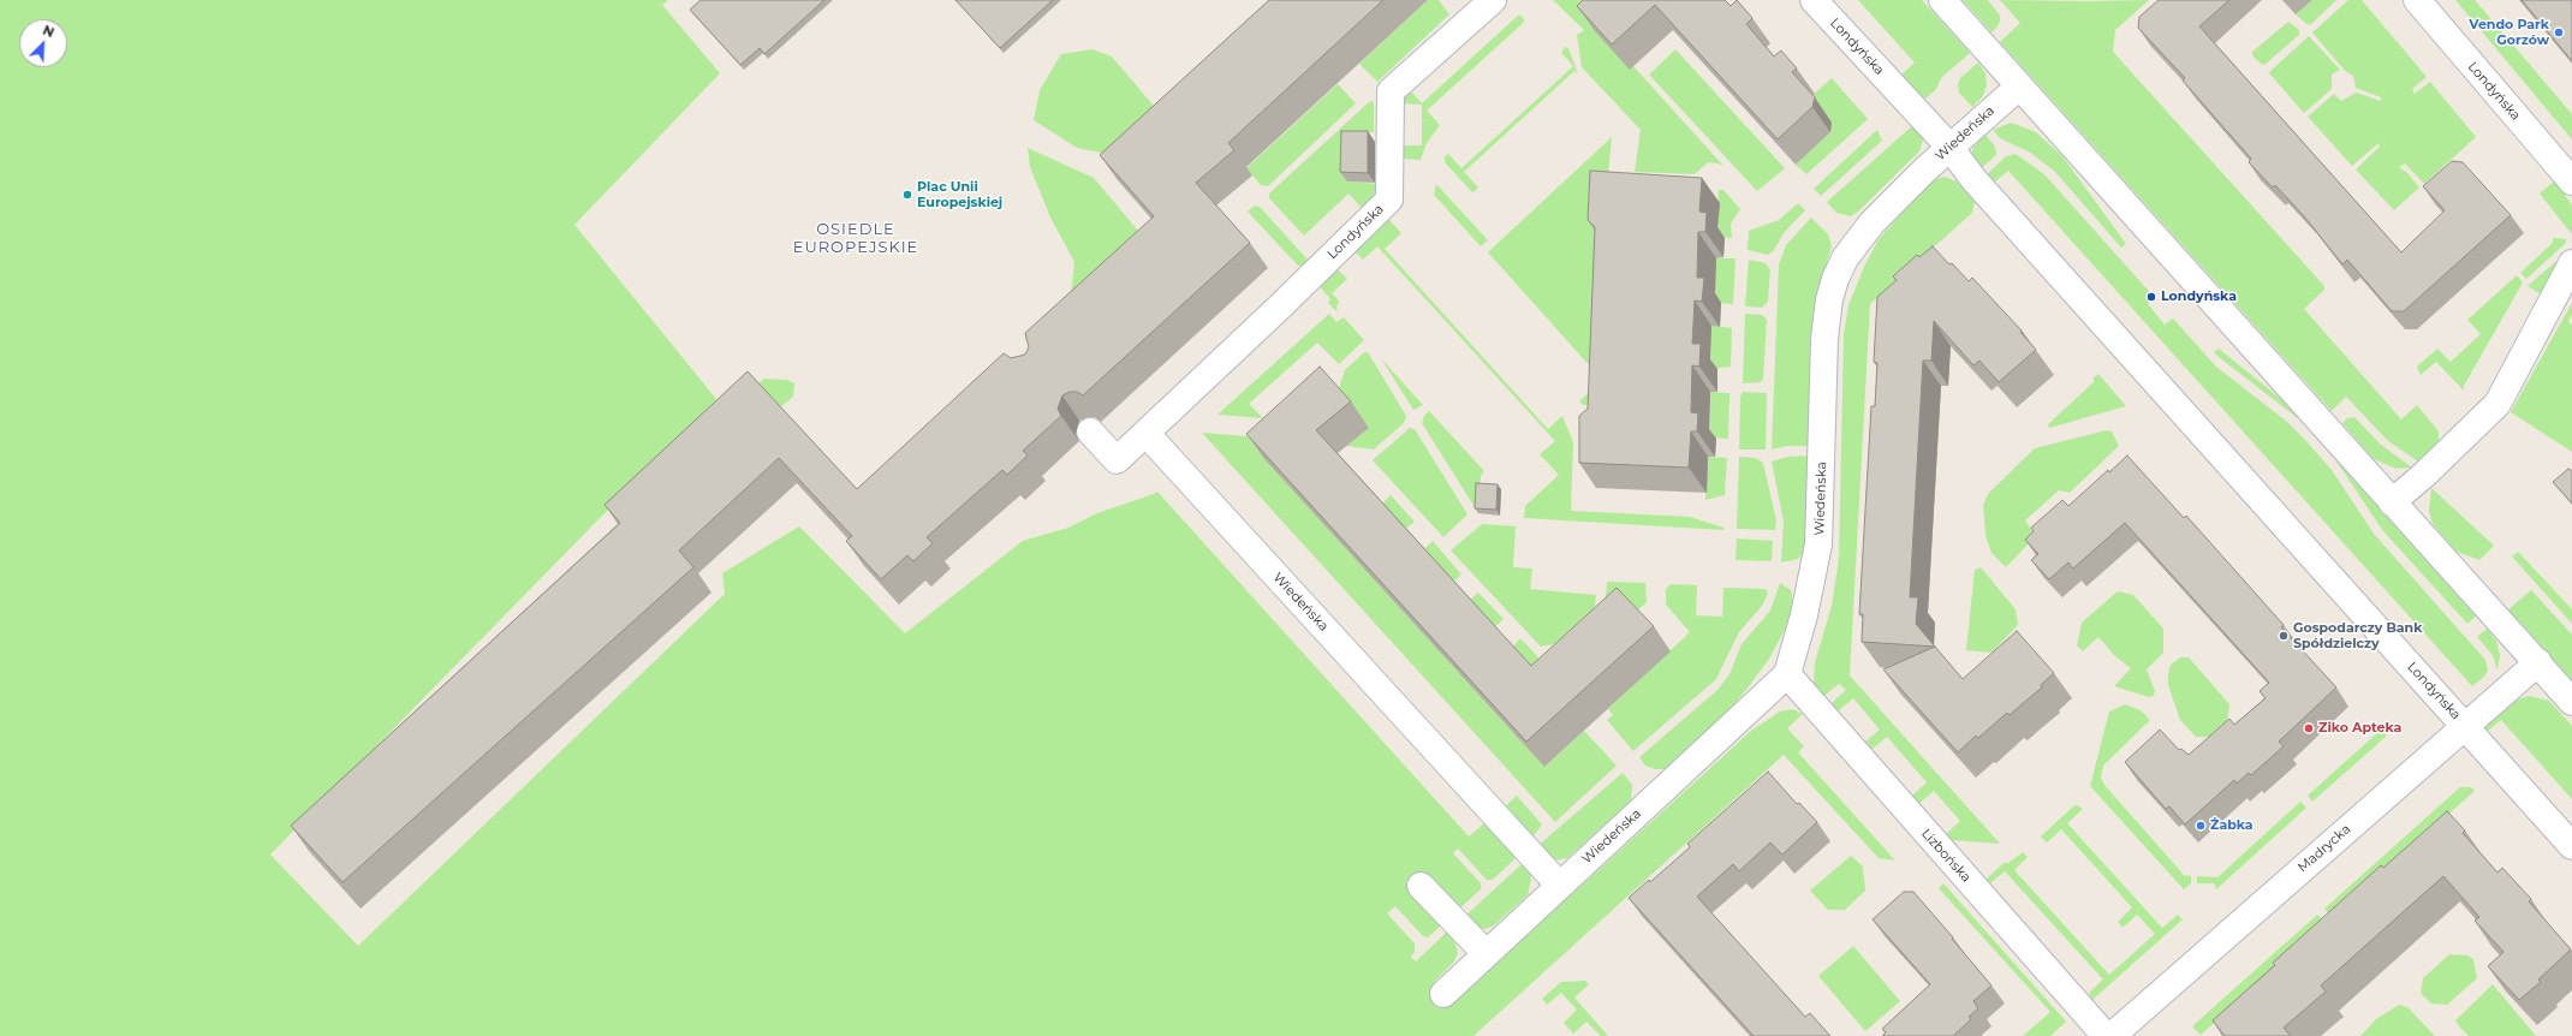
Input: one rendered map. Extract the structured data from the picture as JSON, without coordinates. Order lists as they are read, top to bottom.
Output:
{
  "streets": {
    "street": [
      "Londyńska",
      "Wiedeńska",
      "Madrycka",
      "Lizbońska"
    ]
  },
  "crossings": [
    ["Londyńska", "Wiedeńska"],
    ["Londyńska", "Madrycka"],
    ["Wiedeńska", "Lizbońska"]
  ],
  "districts": ["OSIEDLE EUROPEJSKIE"],
  "places": [
    "Vendo Park Gorzów",
    "Plac Unii Europejskiej",
    "Londyńska",
    "Gospodarczy Bank Spółdzielczy",
    "Ziko Apteka",
    "Żabka"
  ],
  "north": "top right"
}
